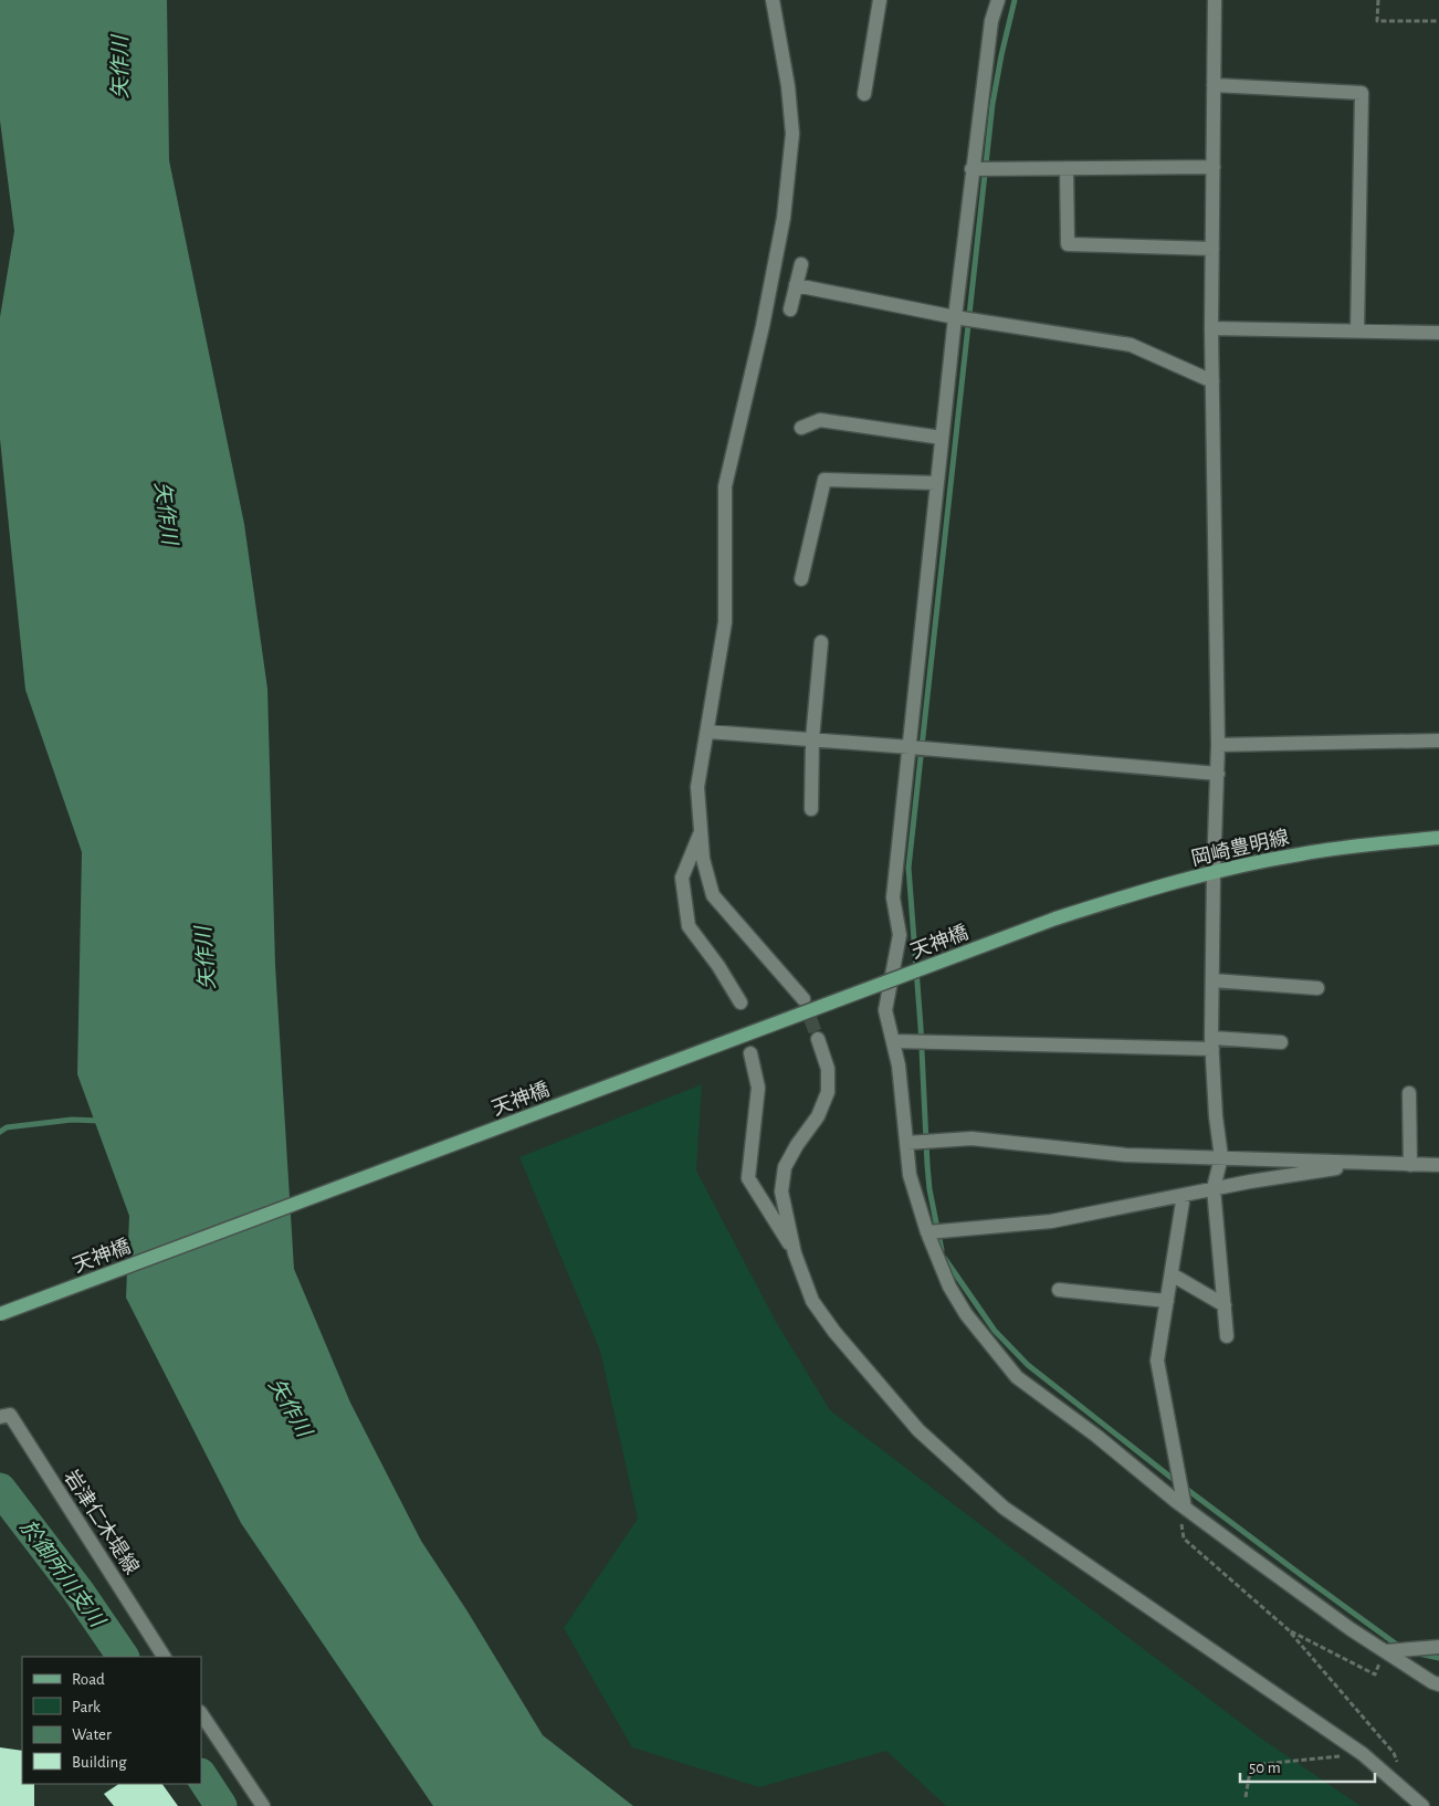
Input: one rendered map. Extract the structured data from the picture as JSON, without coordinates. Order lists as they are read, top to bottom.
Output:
{
  "streets": {
    "main road": ["岡崎豊明線", "天神橋"],
    "street": ["岩津仁木堤線"]
  },
  "crossings": [
    ["岡崎豊明線", "天神橋"]
  ],
  "water": ["矢作川", "於御所川支川"],
  "legend": [
    "Road",
    "Park",
    "Water",
    "Building"
  ],
  "scale_bar": "50 m"
}
